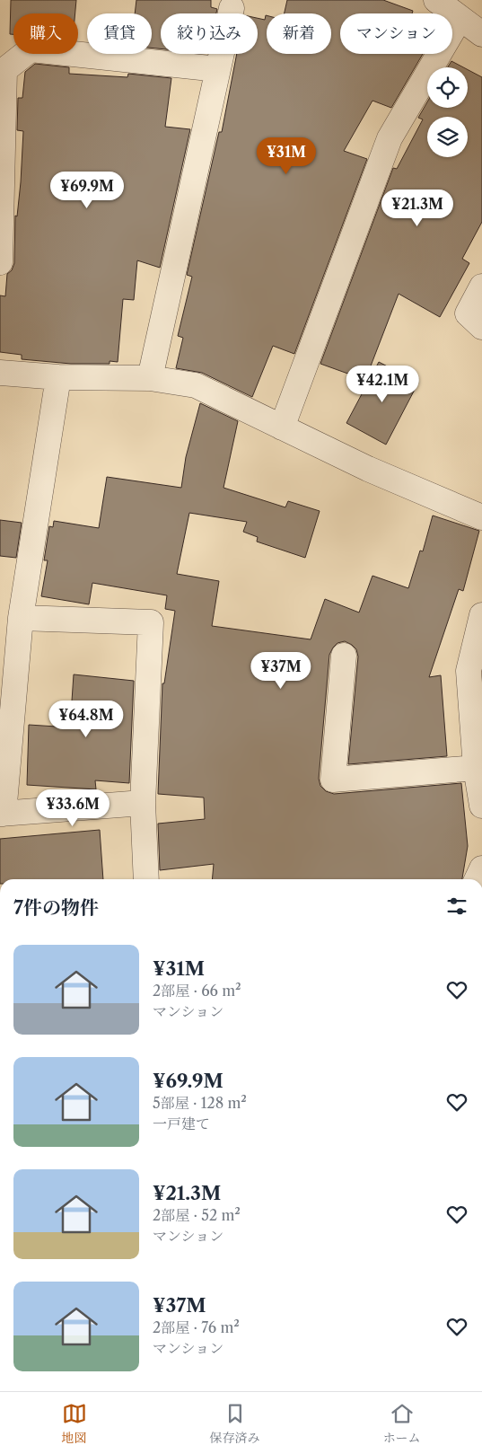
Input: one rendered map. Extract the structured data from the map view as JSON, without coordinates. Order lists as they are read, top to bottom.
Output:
{
  "page": {
    "chip": [
      "購入",
      "賃貸",
      "絞り込み",
      "新着",
      "マンション"
    ],
    "price": [
      "¥31M",
      "¥69.9M",
      "¥21.3M",
      "¥42.1M",
      "¥37M",
      "¥64.8M",
      "¥33.6M"
    ],
    "heading": "7件の物件",
    "list": [
      {
        "name": "¥31M",
        "note": "2部屋 · 66 m² · マンション"
      },
      {
        "name": "¥69.9M",
        "note": "5部屋 · 128 m² · 一戸建て"
      },
      {
        "name": "¥21.3M",
        "note": "2部屋 · 52 m² · マンション"
      },
      {
        "name": "¥37M",
        "note": "2部屋 · 76 m² · マンション"
      }
    ],
    "tabs": ["地図", "保存済み", "ホーム"]
  }
}
